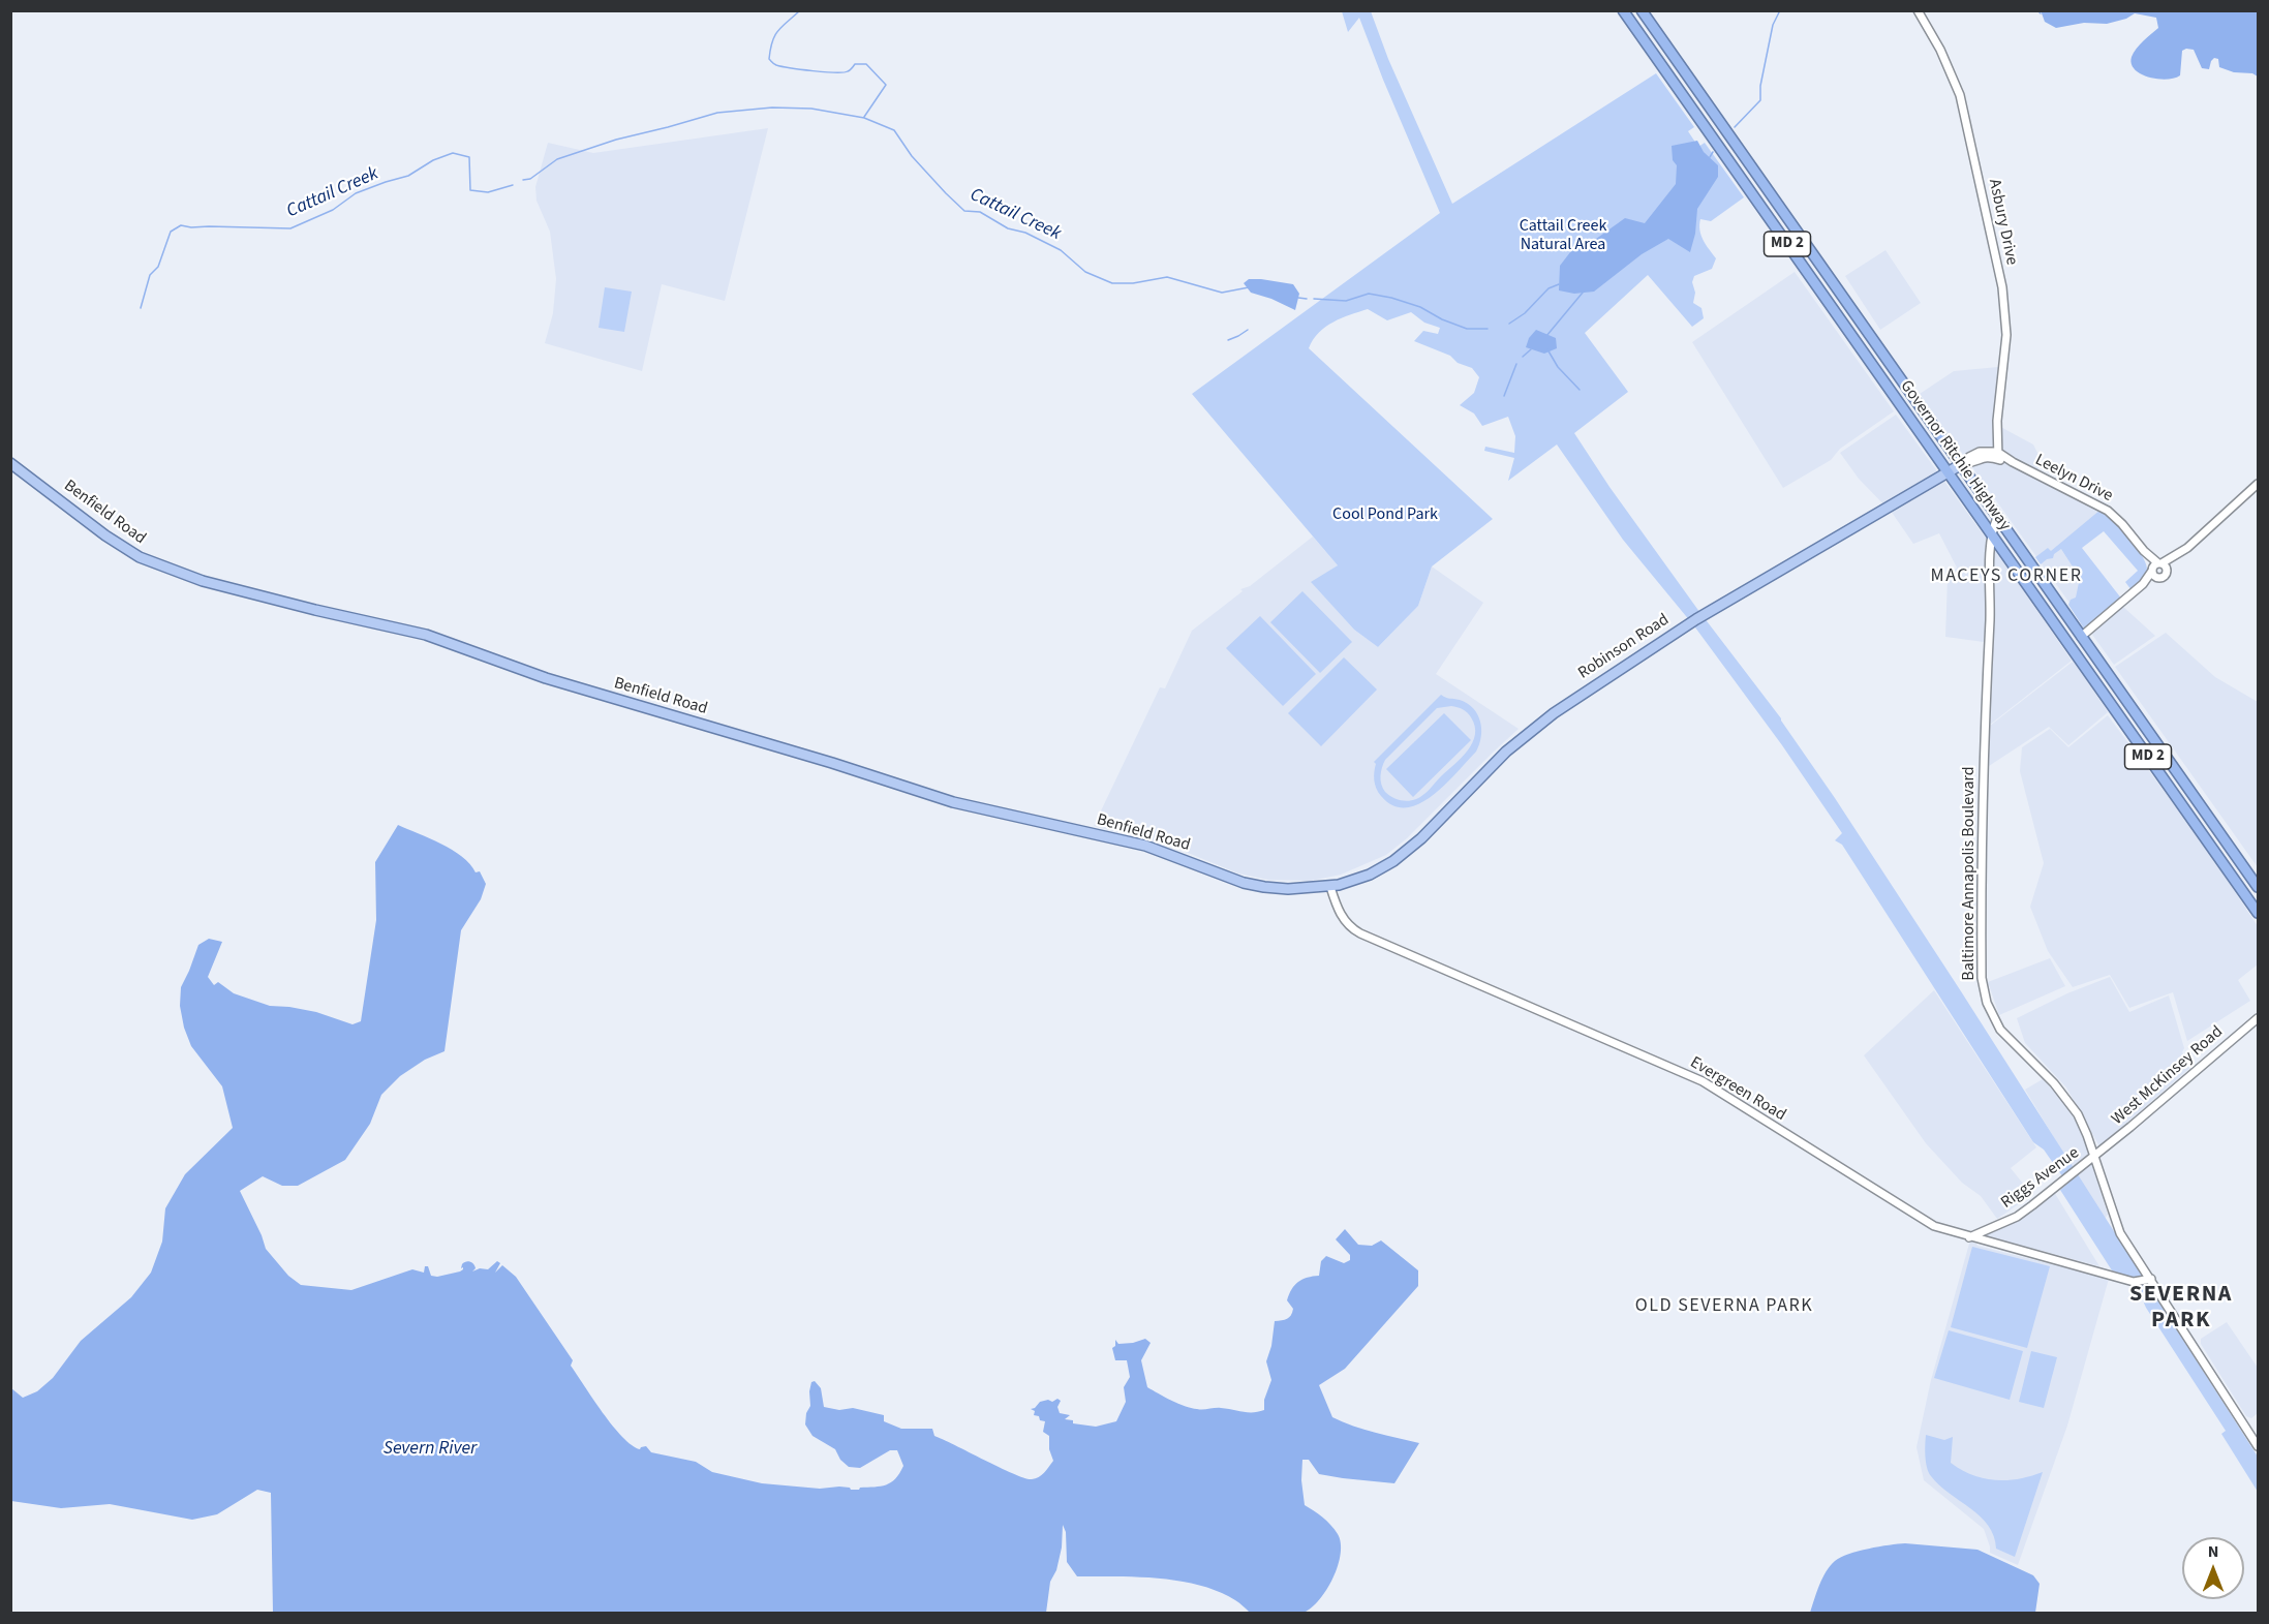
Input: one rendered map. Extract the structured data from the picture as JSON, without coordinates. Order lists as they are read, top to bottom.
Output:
{
  "streets": {
    "highway": ["MD 2", "Governor Ritchie Highway"],
    "main road": ["Benfield Road", "Robinson Road"],
    "street": [
      "Asbury Drive",
      "Leelyn Drive",
      "Baltimore Annapolis Boulevard",
      "West McKinsey Road",
      "Evergreen Road",
      "Riggs Avenue"
    ]
  },
  "crossings": [
    ["Asbury Drive", "Leelyn Drive"],
    ["Governor Ritchie Highway", "Robinson Road"],
    ["Governor Ritchie Highway", "Baltimore Annapolis Boulevard"],
    ["Benfield Road", "Robinson Road"],
    ["Benfield Road", "Evergreen Road"],
    ["Robinson Road", "Evergreen Road"],
    ["Baltimore Annapolis Boulevard", "West McKinsey Road"],
    ["Baltimore Annapolis Boulevard", "Evergreen Road"],
    ["Baltimore Annapolis Boulevard", "Riggs Avenue"],
    ["West McKinsey Road", "Riggs Avenue"],
    ["Evergreen Road", "Riggs Avenue"]
  ],
  "districts": ["MACEYS CORNER", "SEVERNA PARK", "OLD SEVERNA PARK"],
  "water": ["Cattail Creek", "Severn River"],
  "parks": ["Cattail Creek Natural Area", "Cool Pond Park"],
  "north": "top"
}
